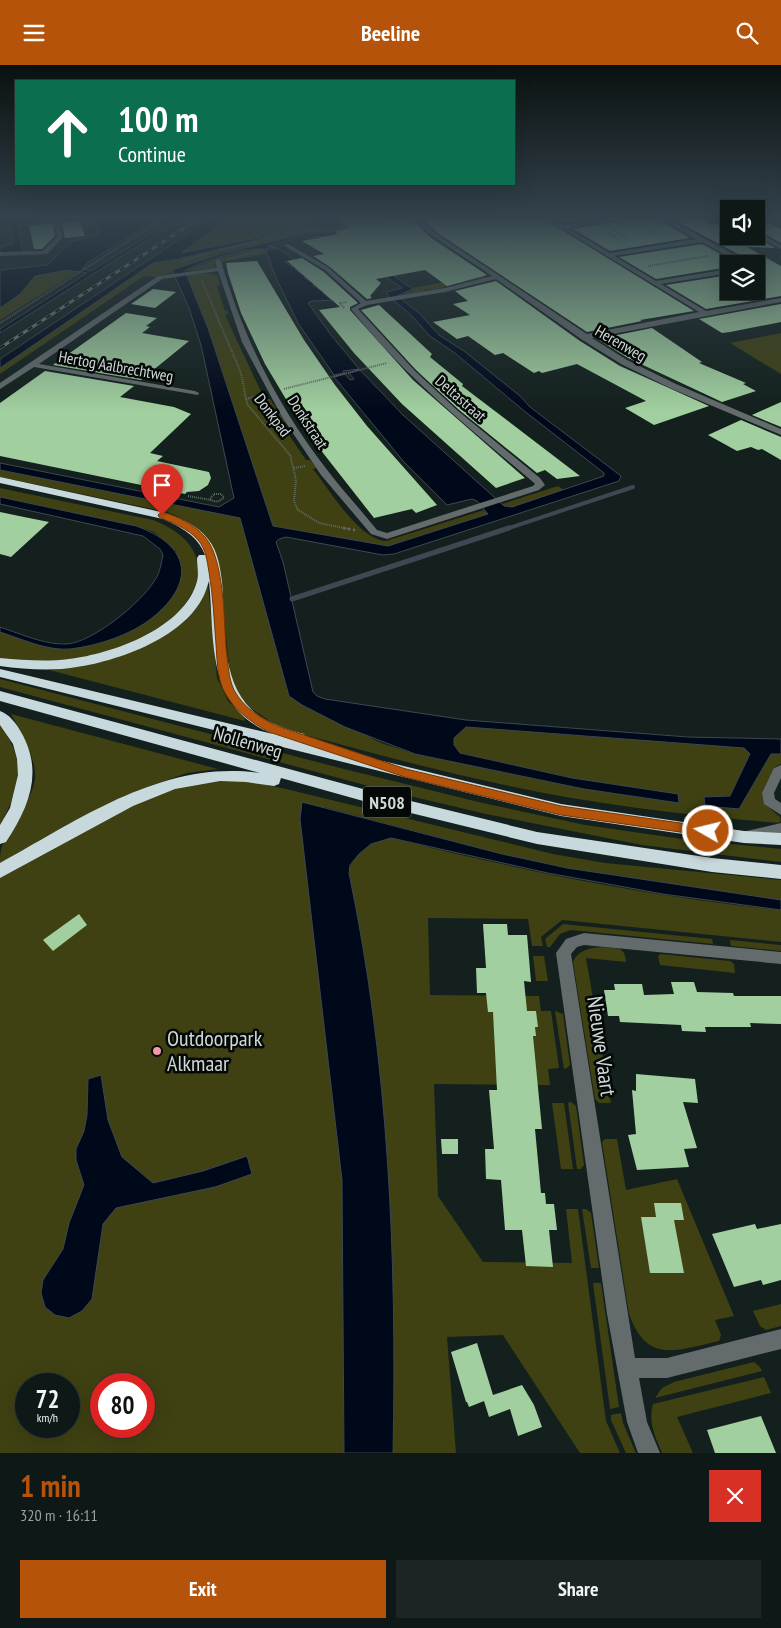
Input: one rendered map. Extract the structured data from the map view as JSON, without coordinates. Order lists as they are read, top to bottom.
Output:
{
  "streets": {
    "highway": ["Nollenweg", "N508"],
    "street": [
      "Herenweg",
      "Hertog Aalbrechtweg",
      "Deltastraat",
      "Donkstraat",
      "Nieuwe Vaart"
    ],
    "path": ["Donkpad"]
  },
  "crossings": [
    ["Deltastraat", "Donkpad"],
    ["Deltastraat", "Donkstraat"],
    ["Donkpad", "Donkstraat"]
  ],
  "places": ["Outdoorpark Alkmaar"],
  "page": {
    "header": "Beeline",
    "turn": ["100 m", "Continue"],
    "speed": "72 km/h",
    "limit": "80",
    "heading": ["1 min", "320 m · 16:11"],
    "buttons": ["Exit", "Share"]
  }
}
